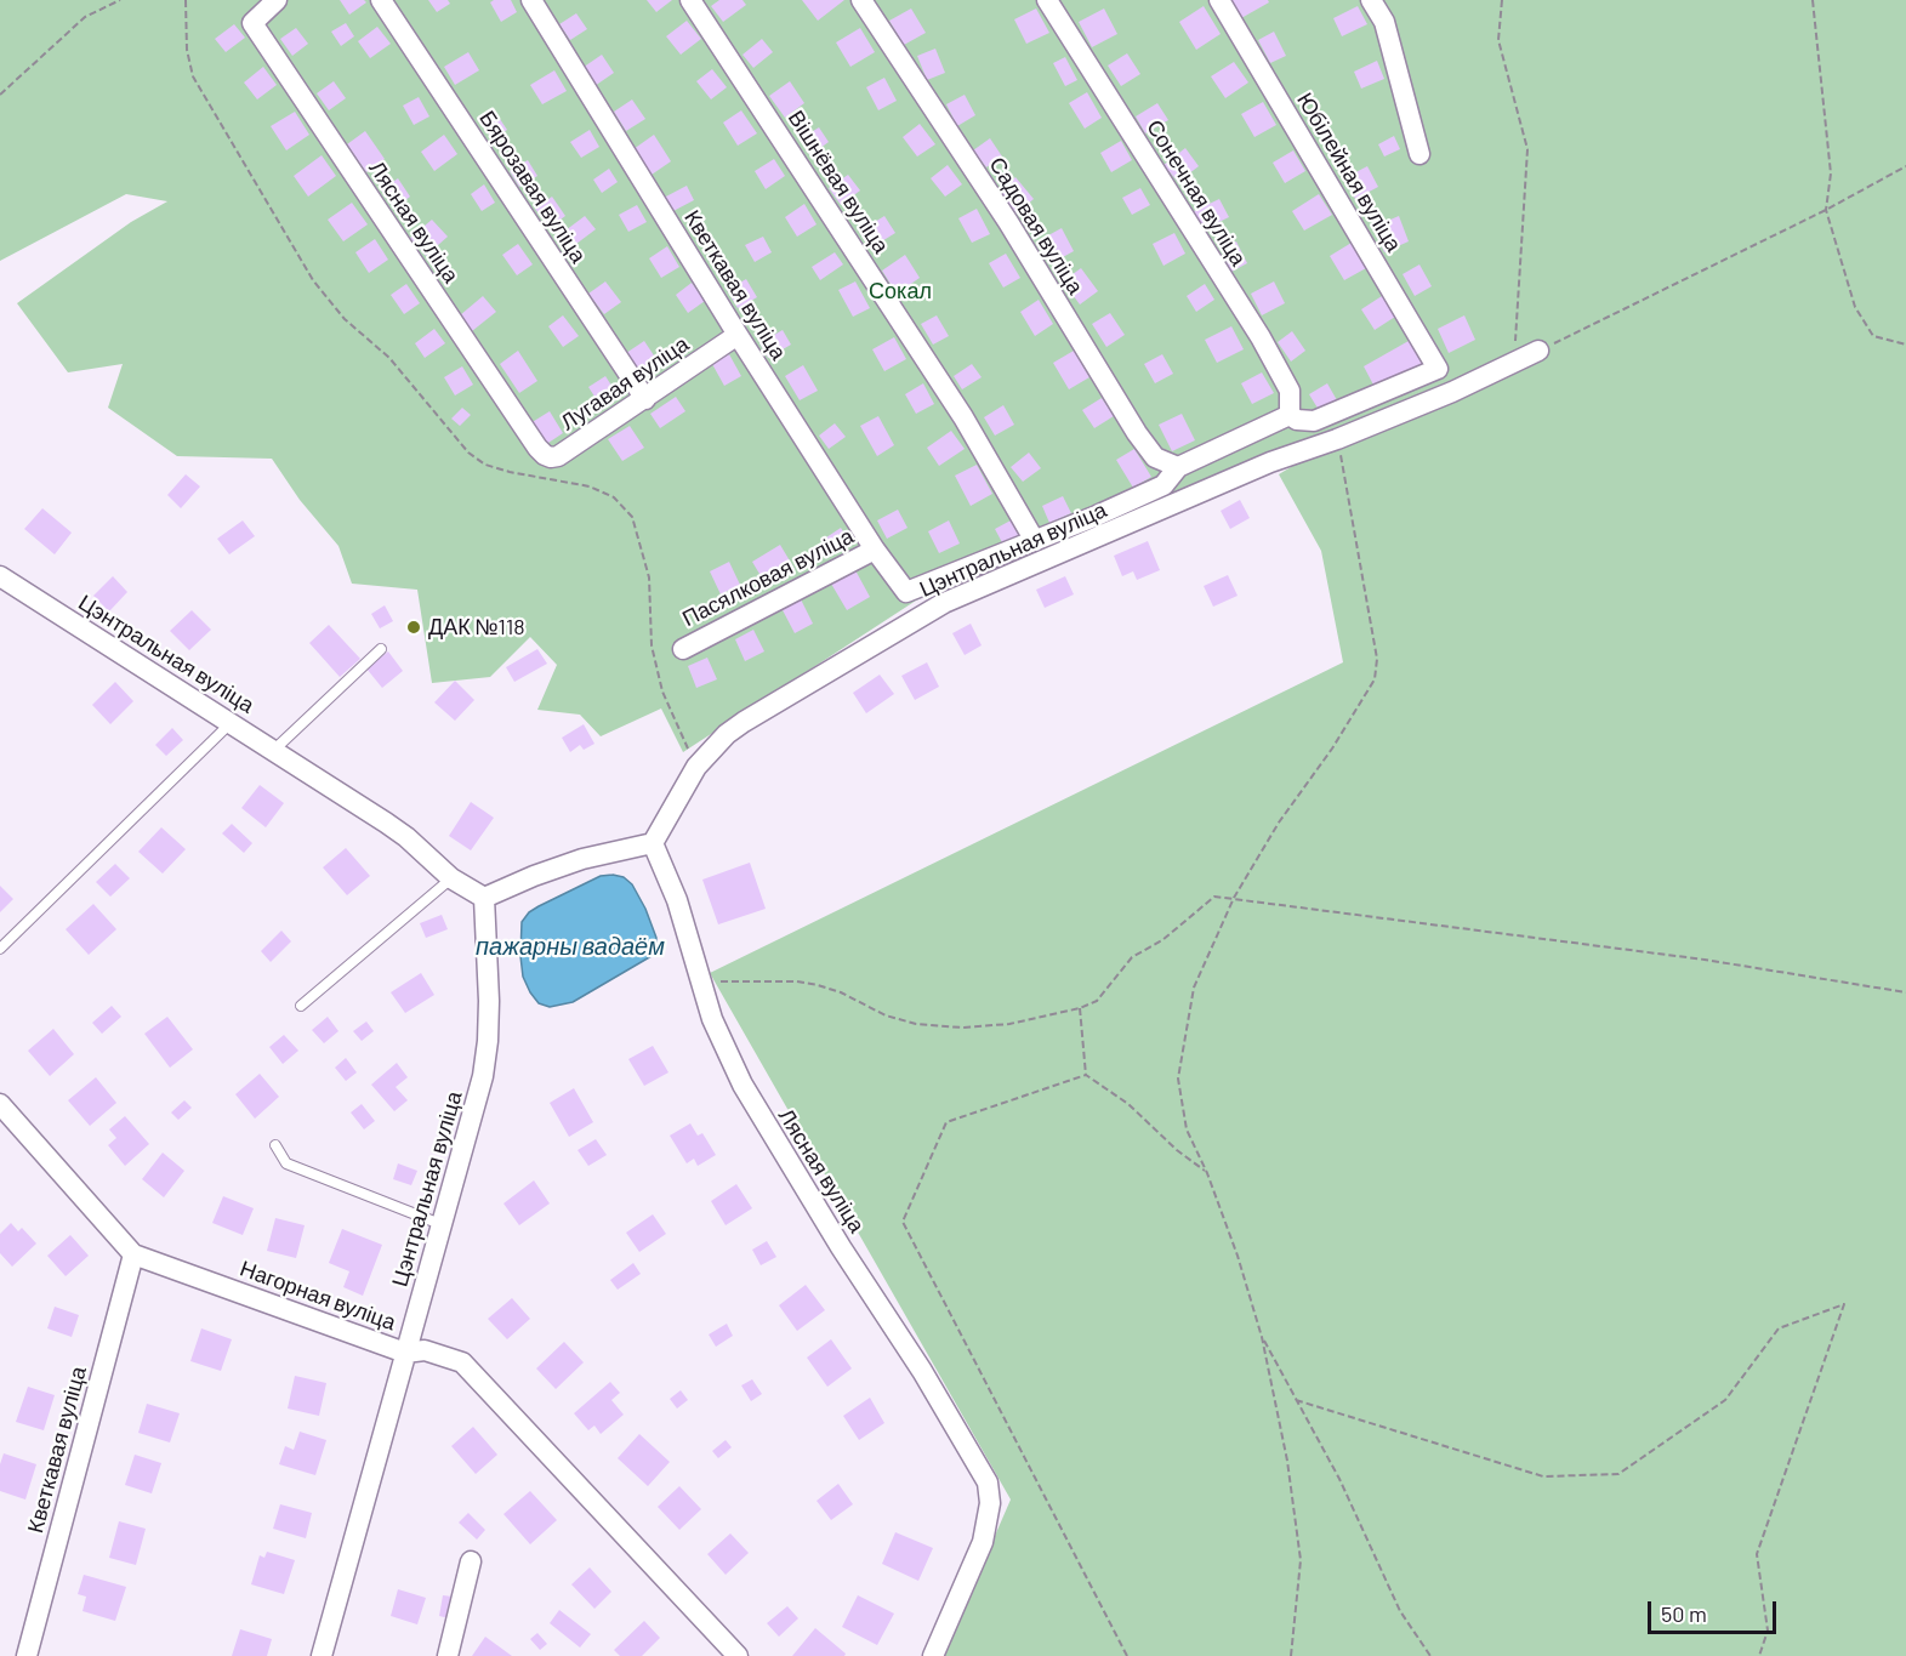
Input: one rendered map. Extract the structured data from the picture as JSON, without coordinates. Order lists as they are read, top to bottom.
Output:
{
  "streets": {
    "street": [
      "Юбілейная вуліца",
      "Вішнёвая вуліца",
      "Бярозавая вуліца",
      "Сонечная вуліца",
      "Лясная вуліца",
      "Садовая вуліца",
      "Кветкавая вуліца",
      "Лугавая вуліца",
      "Цэнтральная вуліца",
      "Пасялковая вуліца",
      "Нагорная вуліца"
    ]
  },
  "crossings": [
    ["Юбілейная вуліца", "Сонечная вуліца"],
    ["Вішнёвая вуліца", "Кветкавая вуліца"],
    ["Бярозавая вуліца", "Лугавая вуліца"],
    ["Лясная вуліца", "Лугавая вуліца"],
    ["Лясная вуліца", "Цэнтральная вуліца"],
    ["Кветкавая вуліца", "Лугавая вуліца"],
    ["Кветкавая вуліца", "Пасялковая вуліца"],
    ["Кветкавая вуліца", "Нагорная вуліца"],
    ["Цэнтральная вуліца", "Нагорная вуліца"]
  ],
  "water": ["пажарны вадаём"],
  "parks": ["Сокал"],
  "places": ["ДАК №118"],
  "scale_bar": "50 m"
}
